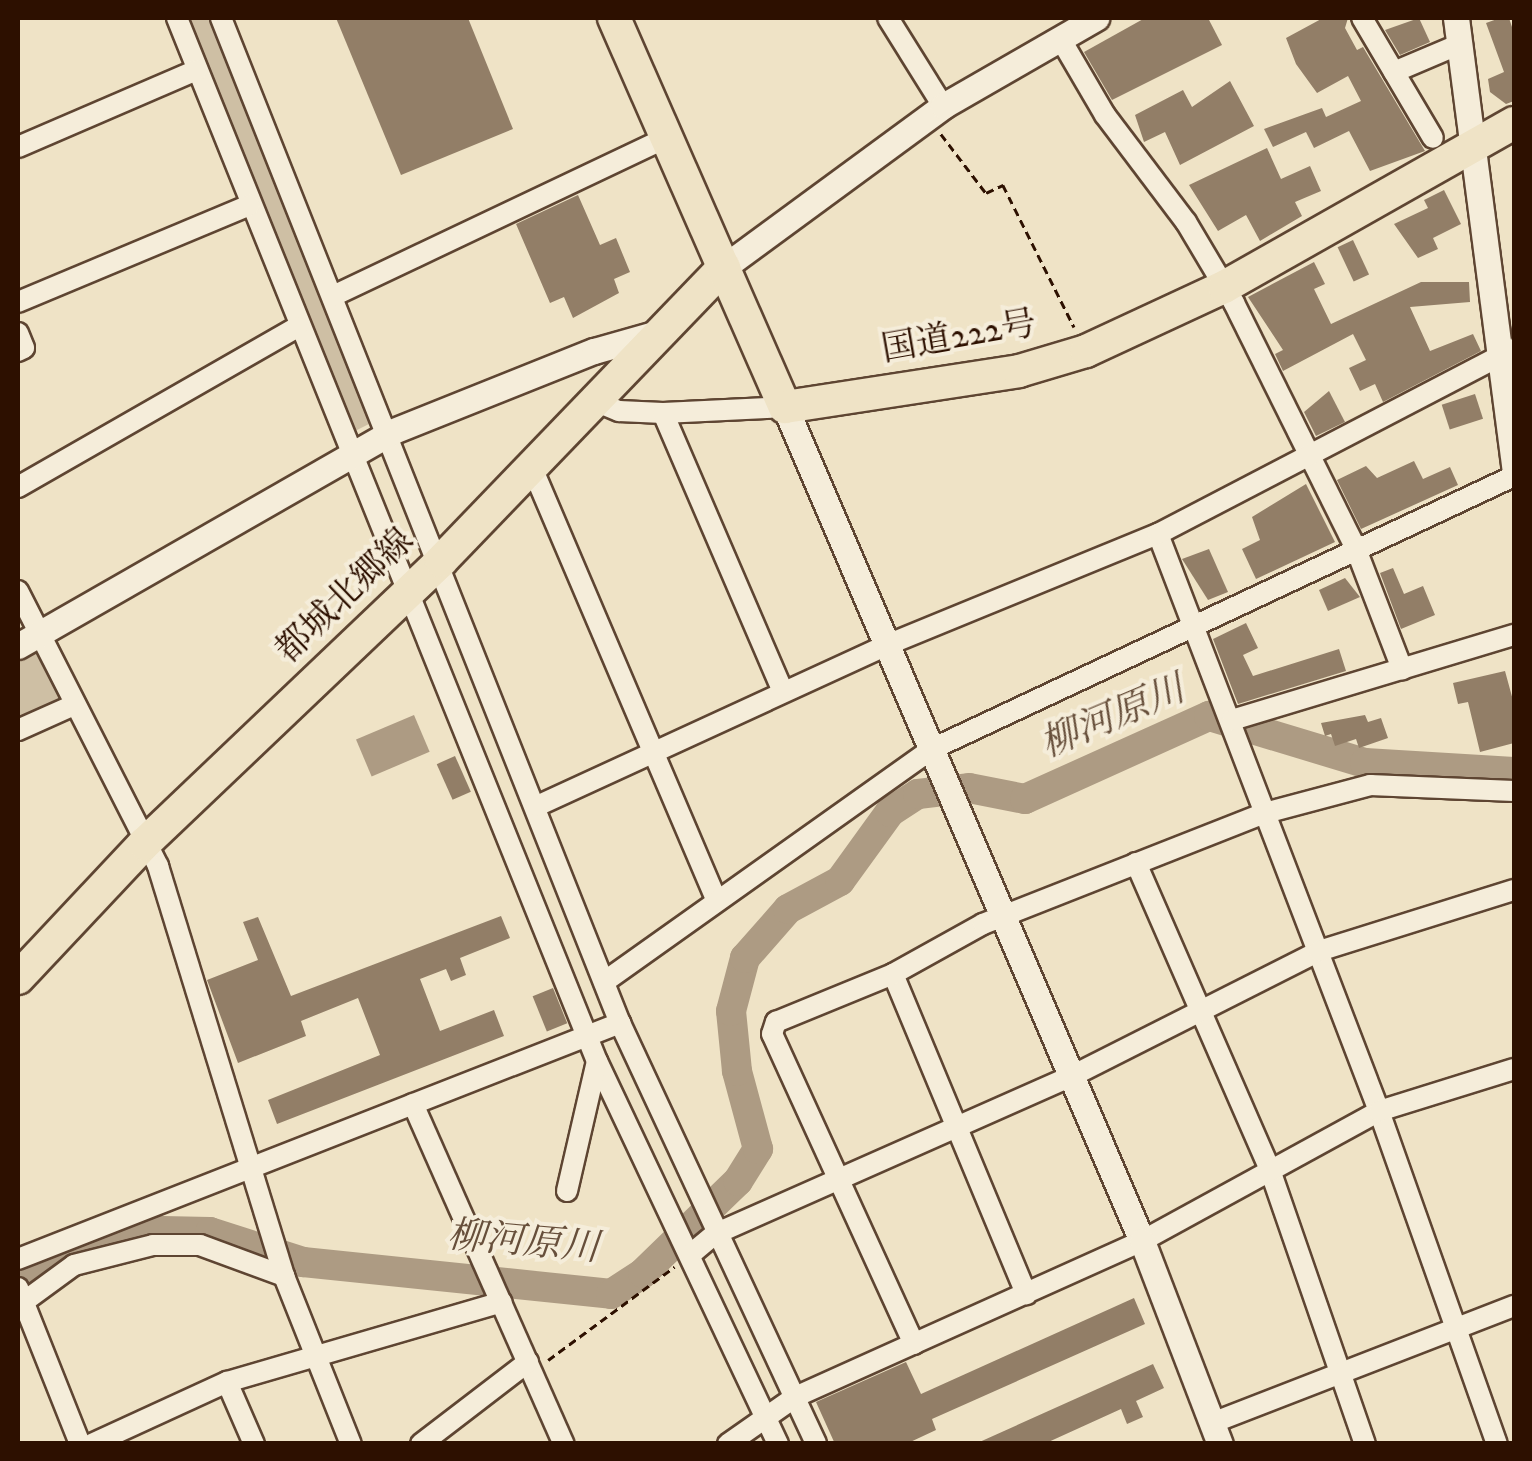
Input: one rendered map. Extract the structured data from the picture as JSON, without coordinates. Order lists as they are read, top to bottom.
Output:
{
  "streets": {
    "main road": ["国道222号", "都城北郷線"]
  },
  "water": ["柳河原川"]
}
